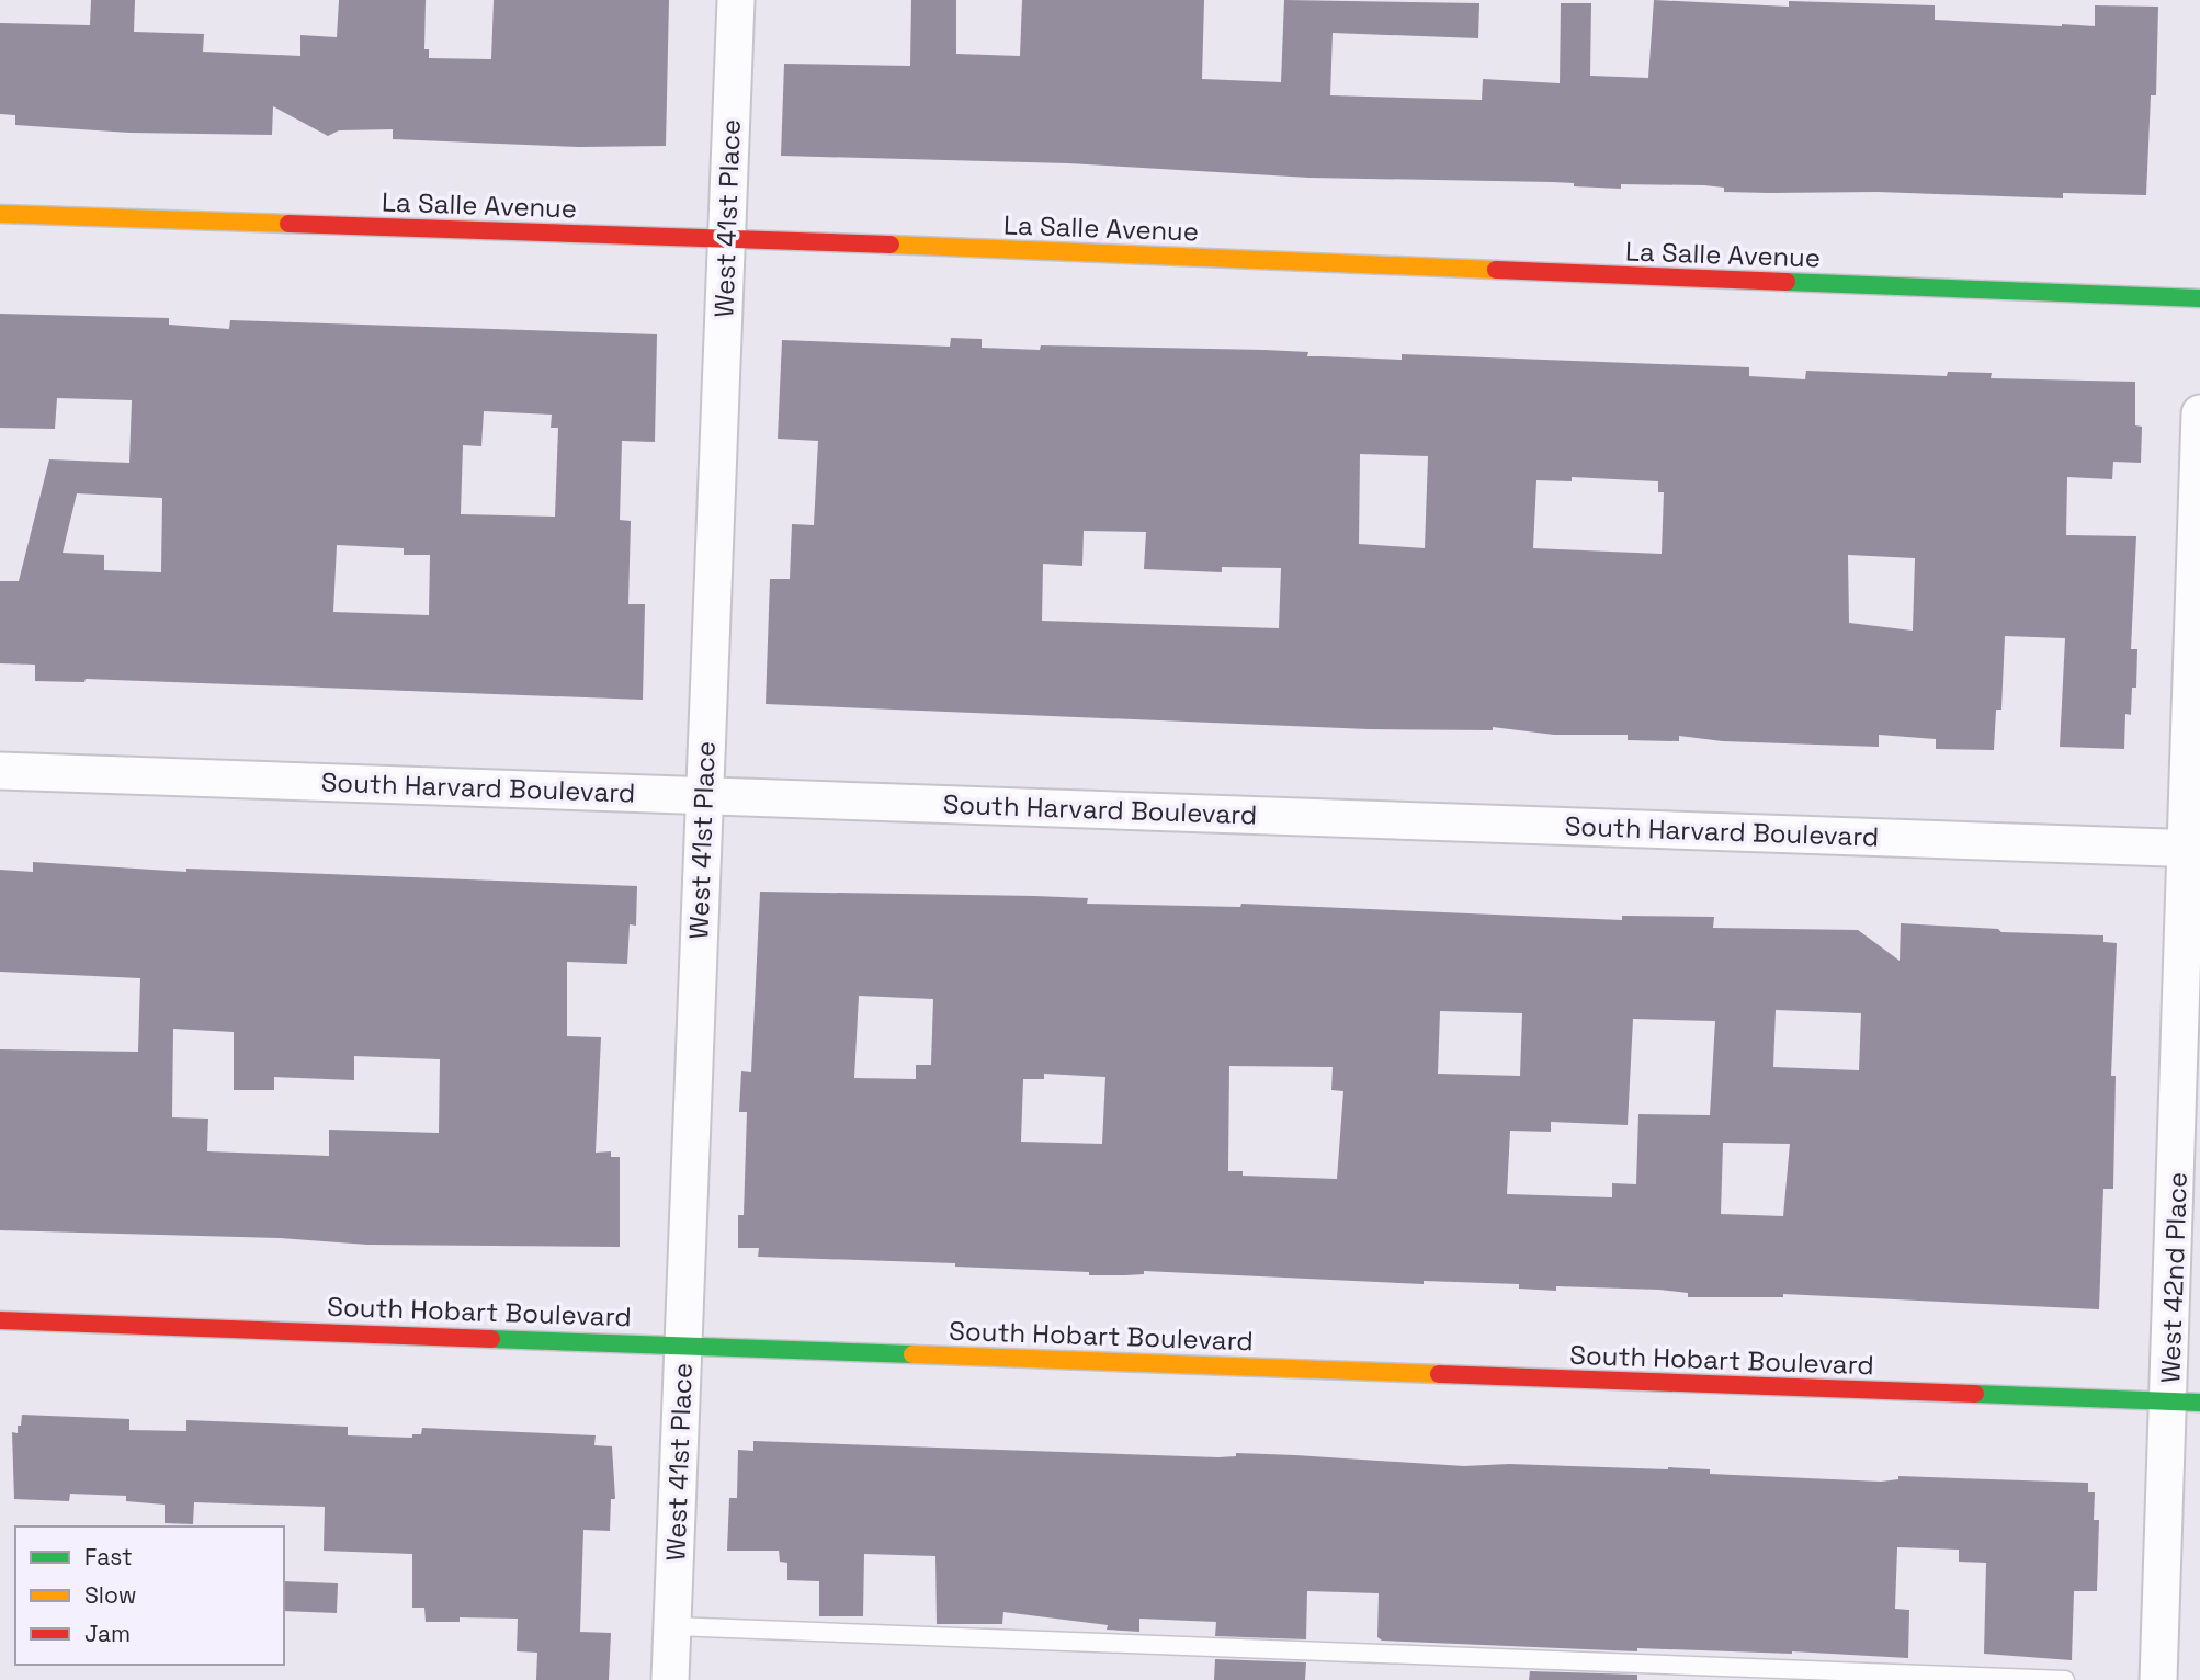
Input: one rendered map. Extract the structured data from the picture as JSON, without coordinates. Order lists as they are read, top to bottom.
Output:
{
  "streets": {
    "street": [
      "La Salle Avenue",
      "West 41st Place",
      "South Harvard Boulevard",
      "West 42nd Place",
      "South Hobart Boulevard"
    ]
  },
  "crossings": [
    ["La Salle Avenue", "West 41st Place"],
    ["West 41st Place", "South Harvard Boulevard"],
    ["West 41st Place", "South Hobart Boulevard"],
    ["South Harvard Boulevard", "West 42nd Place"],
    ["West 42nd Place", "South Hobart Boulevard"]
  ],
  "legend": ["Fast", "Slow", "Jam"]
}
